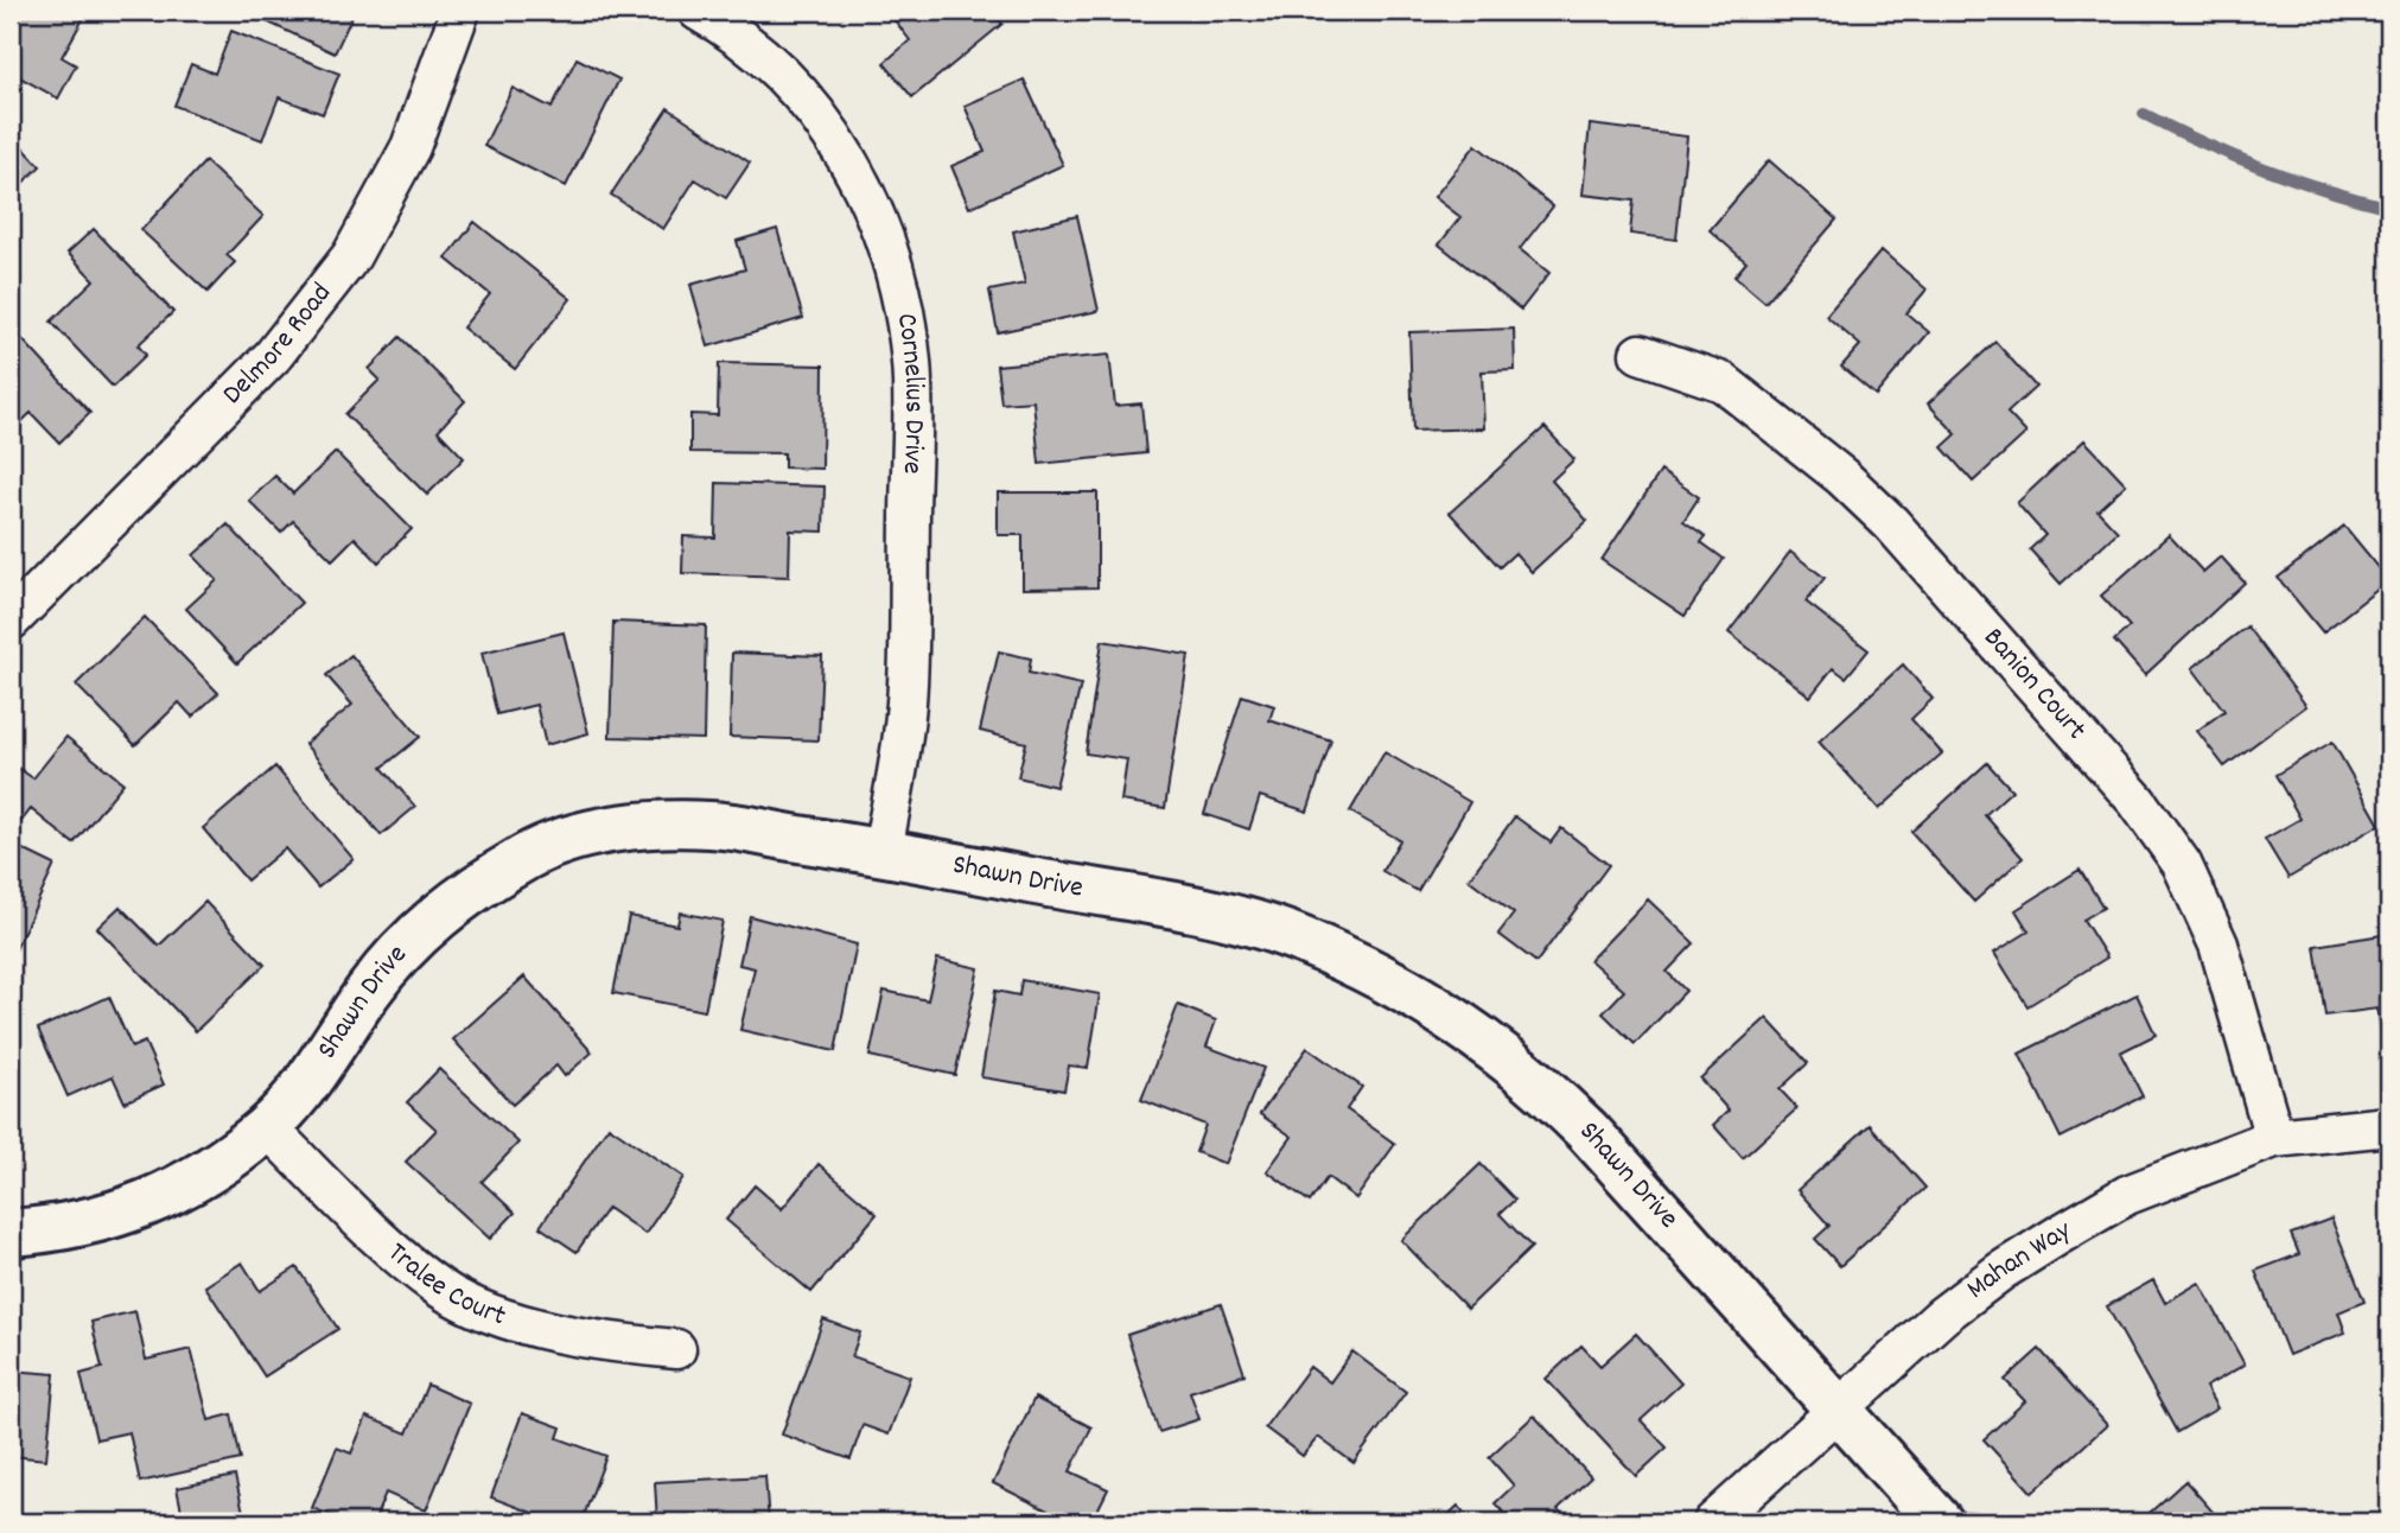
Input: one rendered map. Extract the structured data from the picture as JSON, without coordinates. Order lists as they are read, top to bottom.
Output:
{
  "streets": {
    "street": [
      "Delmore Road",
      "Cornelius Drive",
      "Banion Court",
      "Shawn Drive",
      "Mahan Way",
      "Tralee Court"
    ]
  },
  "crossings": [
    ["Cornelius Drive", "Shawn Drive"],
    ["Banion Court", "Mahan Way"],
    ["Shawn Drive", "Mahan Way"],
    ["Shawn Drive", "Tralee Court"]
  ]
}
